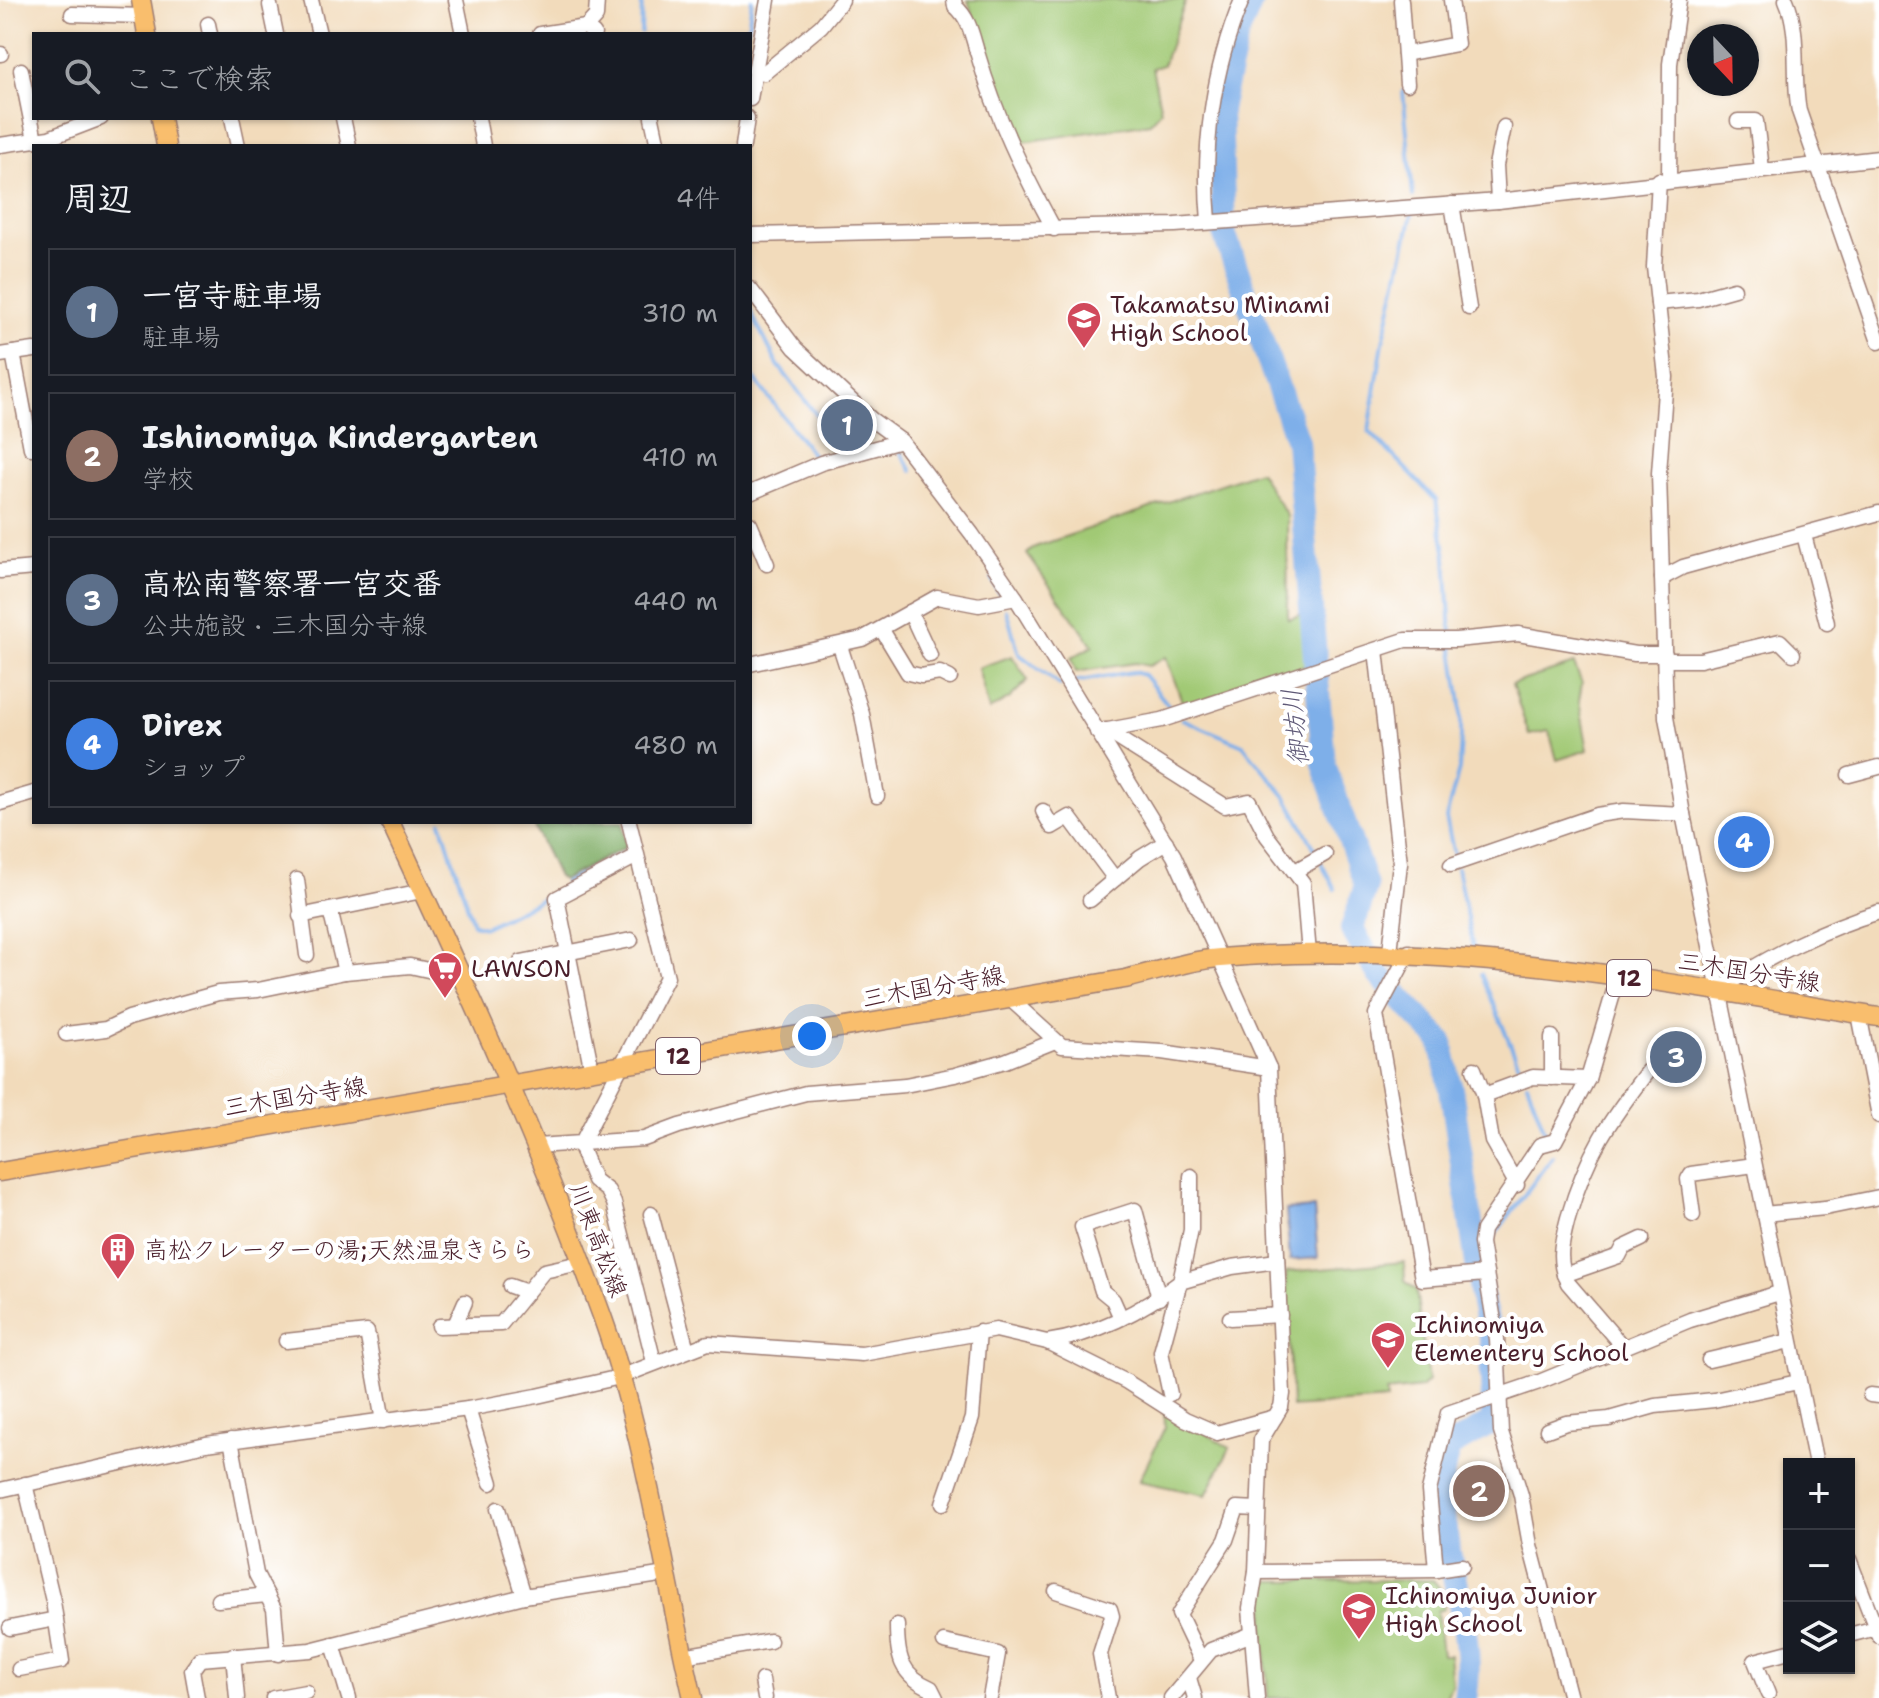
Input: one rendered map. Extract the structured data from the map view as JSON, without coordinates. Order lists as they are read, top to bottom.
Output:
{
  "streets": {
    "main road": ["三木国分寺線", "12", "川東高松線"]
  },
  "crossings": [
    ["三木国分寺線", "川東高松線"]
  ],
  "water": ["御坊川"],
  "places": {
    "school or university": ["Takamatsu Minami High School", "Ichinomiya Elementery School", "Ichinomiya Junior High School"],
    "supermarket": ["LAWSON"],
    "building": ["高松クレーターの湯;天然温泉きらら"]
  },
  "north": "bottom",
  "page": {
    "search": "ここで検索",
    "heading": ["周辺", "4件"],
    "list": [
      {
        "mark": "1",
        "name": "一宮寺駐車場",
        "note": "駐車場",
        "value": "310 m"
      },
      {
        "mark": "2",
        "name": "Ishinomiya Kindergarten",
        "note": "学校",
        "value": "410 m"
      },
      {
        "mark": "3",
        "name": "高松南警察署一宮交番",
        "note": "公共施設 · 三木国分寺線",
        "value": "440 m"
      },
      {
        "mark": "4",
        "name": "Direx",
        "note": "ショップ",
        "value": "480 m"
      }
    ],
    "pins": [
      "1",
      "4",
      "3",
      "2"
    ],
    "map_buttons": ["+", "−"]
  }
}
